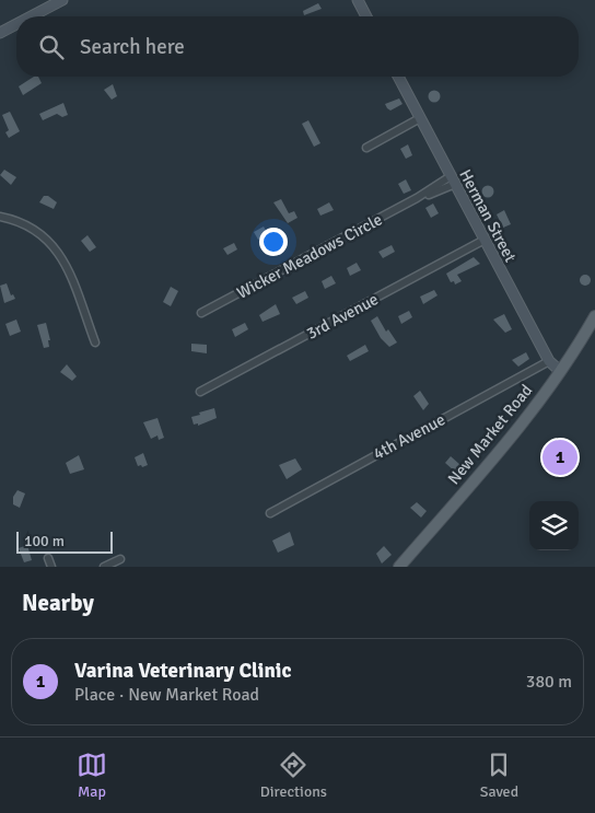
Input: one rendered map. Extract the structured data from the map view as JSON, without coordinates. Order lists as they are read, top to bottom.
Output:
{
  "streets": {
    "main road": ["New Market Road"],
    "street": [
      "Herman Street",
      "Wicker Meadows Circle",
      "3rd Avenue",
      "4th Avenue"
    ]
  },
  "crossings": [
    ["Herman Street", "Wicker Meadows Circle"],
    ["Herman Street", "3rd Avenue"],
    ["Herman Street", "New Market Road"],
    ["Herman Street", "4th Avenue"]
  ],
  "scale_bar": "100 m",
  "page": {
    "search": "Search here",
    "pins": "1",
    "scale": "100 m",
    "heading": "Nearby",
    "list": [
      {
        "mark": "1",
        "name": "Varina Veterinary Clinic",
        "note": "Place · New Market Road",
        "value": "380 m"
      }
    ],
    "nav": ["Map", "Directions", "Saved"]
  }
}
